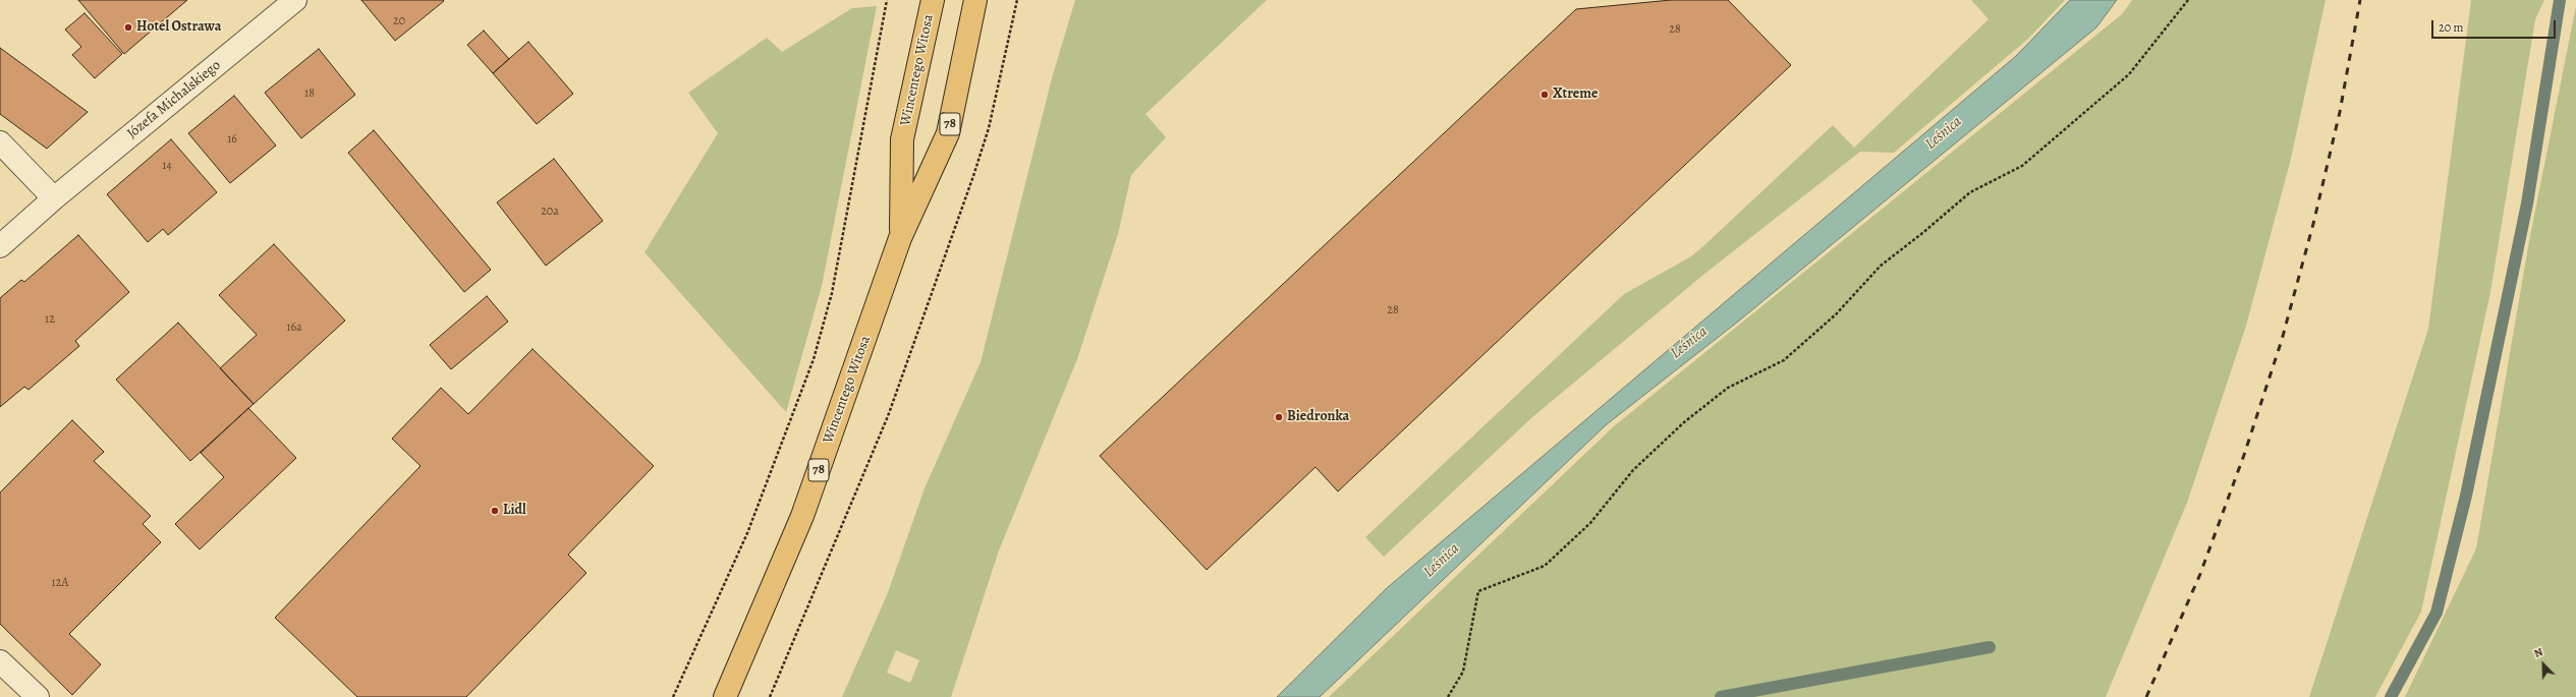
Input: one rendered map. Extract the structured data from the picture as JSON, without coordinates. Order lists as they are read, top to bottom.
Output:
{
  "streets": {
    "main road": ["Wincentego Witosa", "78"],
    "street": ["Józefa Michalskiego"]
  },
  "water": ["Leśnica"],
  "places": [
    "Hotel Ostrawa",
    "Xtreme",
    "Biedronka",
    "Lidl"
  ],
  "house_numbers": [
    "20",
    "28",
    "18",
    "16",
    "14",
    "20a",
    "28",
    "12",
    "16a",
    "12A"
  ],
  "scale_bar": "20 m",
  "north": "top left"
}
